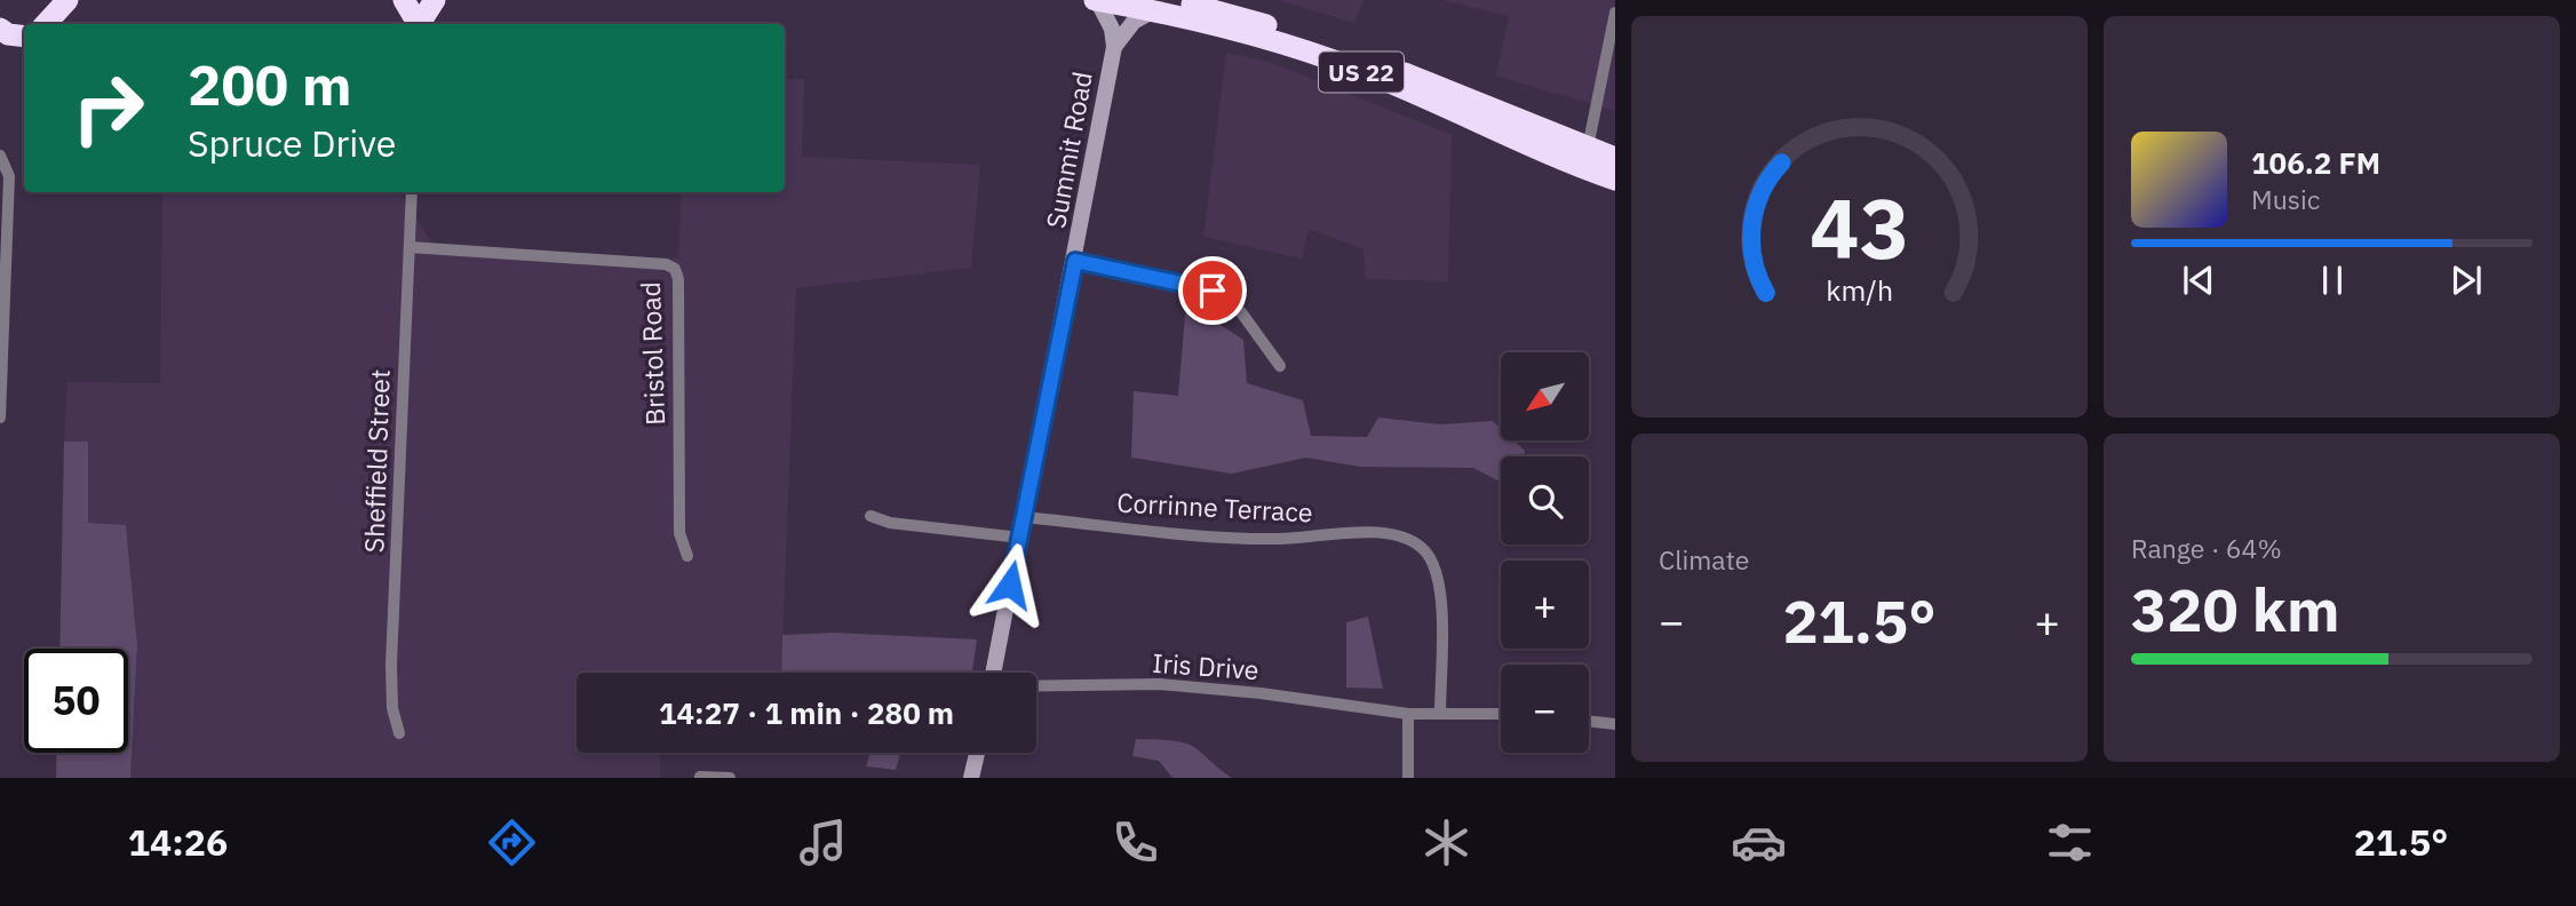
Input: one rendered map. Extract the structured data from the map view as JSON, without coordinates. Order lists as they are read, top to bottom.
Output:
{
  "streets": {
    "highway": ["US 22"],
    "main road": ["Summit Road"],
    "street": [
      "Bristol Road",
      "Sheffield Street",
      "Corrinne Terrace",
      "Iris Drive"
    ]
  },
  "crossings": [
    ["US 22", "Summit Road"],
    ["Summit Road", "Corrinne Terrace"],
    ["Bristol Road", "Sheffield Street"],
    ["Corrinne Terrace", "Iris Drive"]
  ],
  "north": "bottom left",
  "page": {
    "turn": ["200 m", "Spruce Drive"],
    "song": ["106.2 FM", "Music"],
    "map_buttons": ["+", "−"],
    "tile": [
      "Climate",
      ["Range · 64%", "320 km"]
    ],
    "heat": ["−", "21.5°", "+"],
    "limit": "50",
    "trip": "14:27 · 1 min · 280 m",
    "tabs": ["14:26", "21.5°"],
    "gauge": ["43", "km/h"]
  }
}
